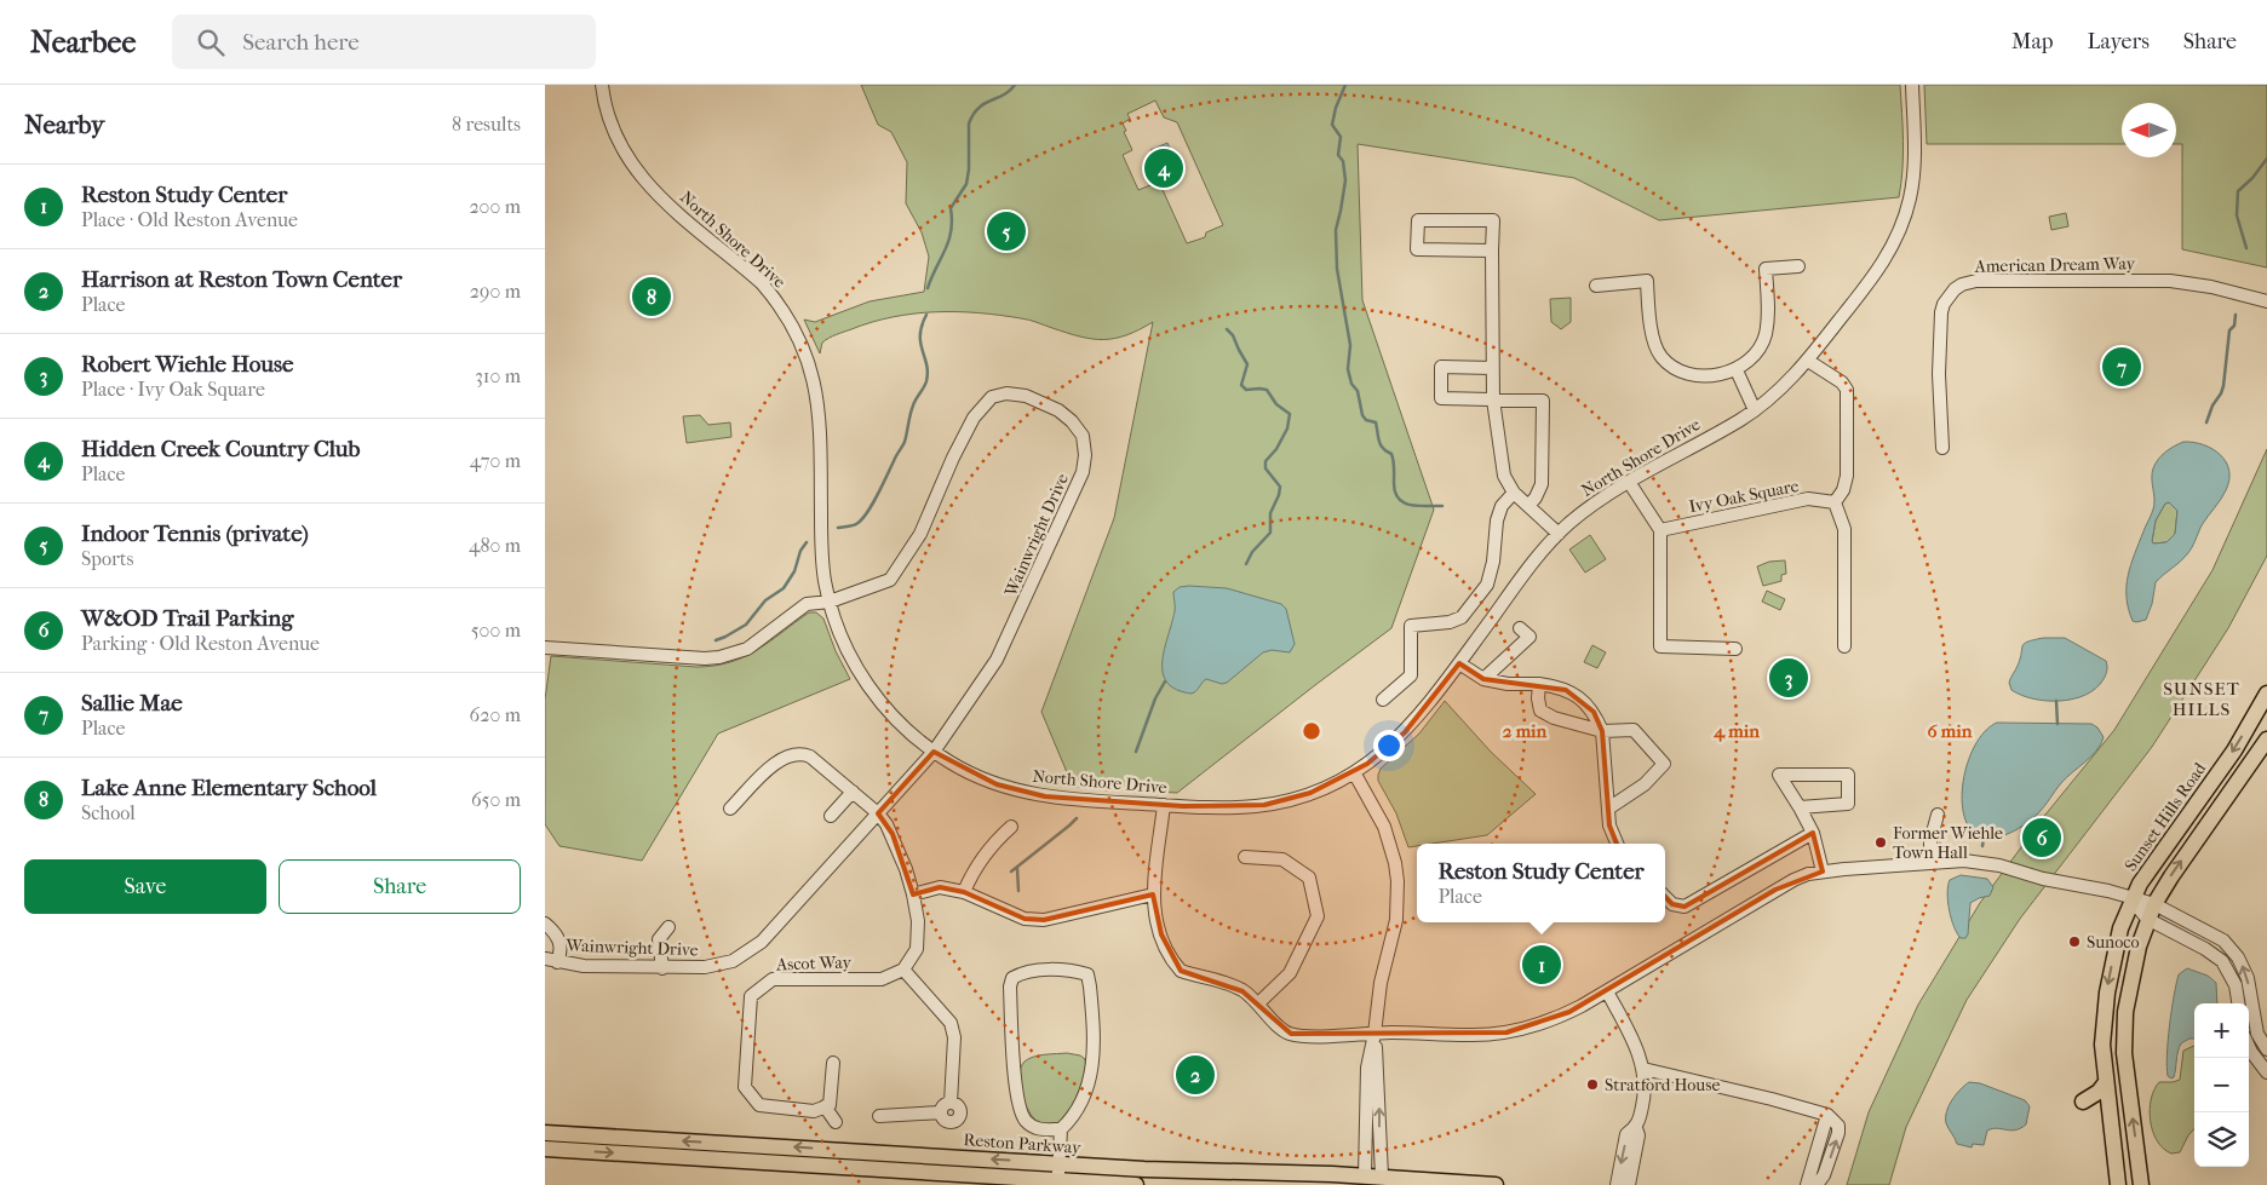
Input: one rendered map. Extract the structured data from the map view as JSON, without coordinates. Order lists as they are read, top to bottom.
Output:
{
  "streets": {
    "main road": ["Sunset Hills Road", "Reston Parkway"],
    "street": [
      "North Shore Drive",
      "American Dream Way",
      "Ivy Oak Square",
      "Wainwright Drive",
      "Ascot Way"
    ]
  },
  "crossings": [
    ["North Shore Drive", "Wainwright Drive"]
  ],
  "districts": ["SUNSET HILLS"],
  "places": ["Former Wiehle Town Hall", "Sunoco", "Stratford House"],
  "north": "left",
  "page": {
    "header": "Nearbee",
    "search": "Search here",
    "nav": ["Map", "Layers", "Share"],
    "heading": ["Nearby", "8 results"],
    "pins": [
      "4",
      "5",
      "8",
      "7",
      "3",
      "6",
      "1",
      "2"
    ],
    "list": [
      {
        "mark": "1",
        "name": "Reston Study Center",
        "note": "Place · Old Reston Avenue",
        "value": "200 m"
      },
      {
        "mark": "2",
        "name": "Harrison at Reston Town Center",
        "note": "Place",
        "value": "290 m"
      },
      {
        "mark": "3",
        "name": "Robert Wiehle House",
        "note": "Place · Ivy Oak Square",
        "value": "310 m"
      },
      {
        "mark": "4",
        "name": "Hidden Creek Country Club",
        "note": "Place",
        "value": "470 m"
      },
      {
        "mark": "5",
        "name": "Indoor Tennis (private)",
        "note": "Sports",
        "value": "480 m"
      },
      {
        "mark": "6",
        "name": "W&OD Trail Parking",
        "note": "Parking · Old Reston Avenue",
        "value": "500 m"
      },
      {
        "mark": "7",
        "name": "Sallie Mae",
        "note": "Place",
        "value": "620 m"
      },
      {
        "mark": "8",
        "name": "Lake Anne Elementary School",
        "note": "School",
        "value": "650 m"
      }
    ],
    "buttons": ["Save", "Share"],
    "popup": ["Reston Study Center", "Place"],
    "map_buttons": ["+", "−"]
  },
  "rings": ["2 min", "4 min", "6 min"]
}
